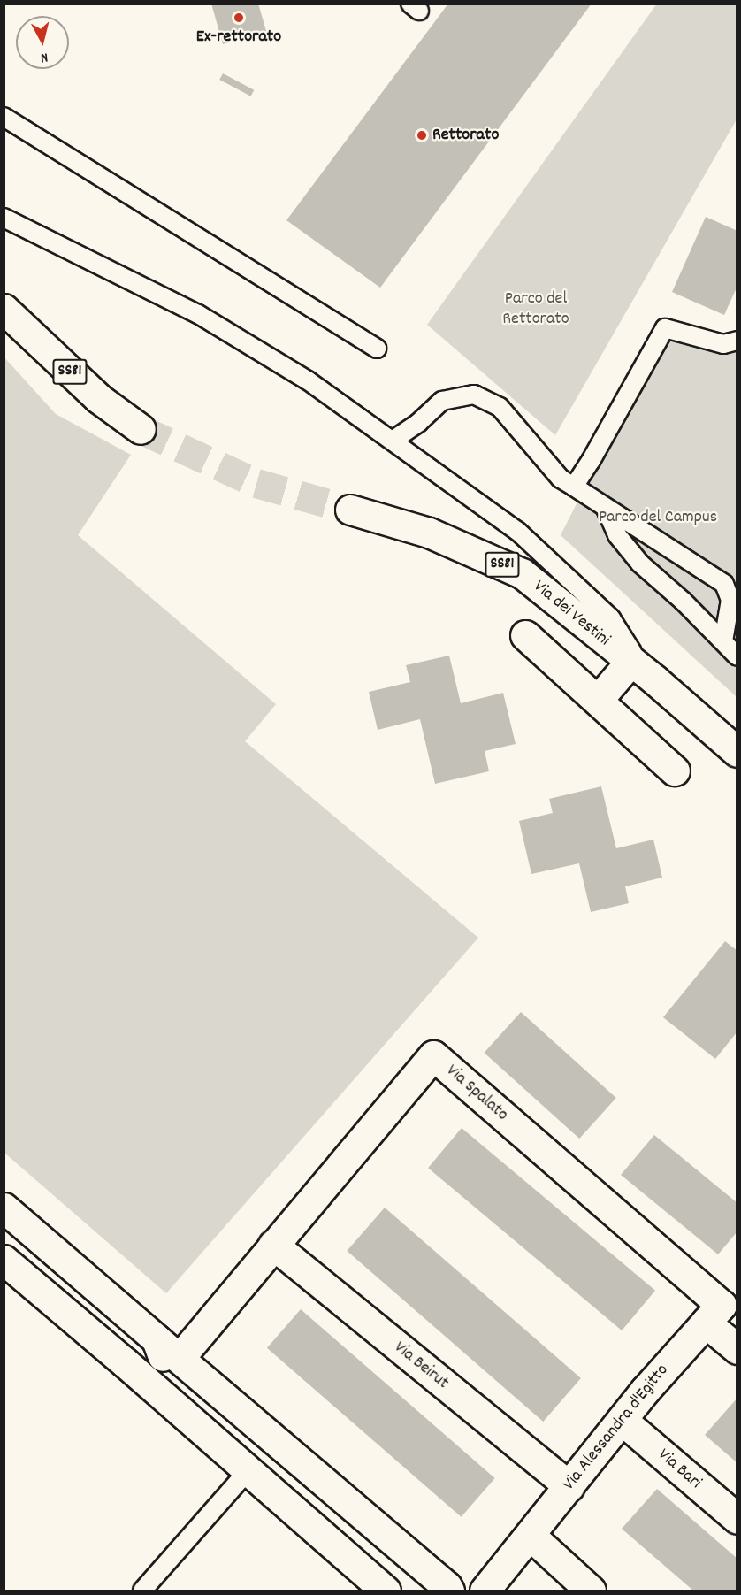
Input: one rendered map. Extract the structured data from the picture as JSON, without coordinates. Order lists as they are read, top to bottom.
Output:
{
  "streets": {
    "street": [
      "SS81",
      "Via dei Vestini",
      "Via Spalato",
      "Via Beirut",
      "Via Alessandra d'Egitto",
      "Via Bari"
    ]
  },
  "crossings": [
    ["Via Spalato", "Via Beirut"],
    ["Via Spalato", "Via Alessandra d'Egitto"],
    ["Via Beirut", "Via Alessandra d'Egitto"],
    ["Via Alessandra d'Egitto", "Via Bari"]
  ],
  "parks": ["Parco del Rettorato", "Parco del Campus"],
  "places": ["Ex-rettorato", "Rettorato"],
  "north": "bottom"
}
